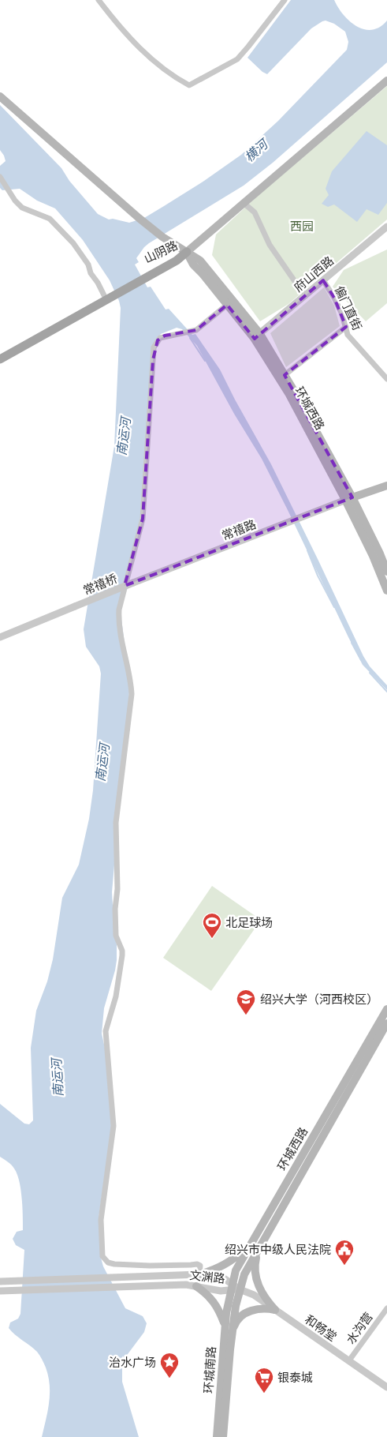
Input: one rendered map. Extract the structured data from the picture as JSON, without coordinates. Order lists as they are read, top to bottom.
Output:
{
  "streets": {
    "main road": ["山阴路", "环城西路", "环城南路"],
    "street": [
      "府山西路",
      "偏门直街",
      "常禧路",
      "常禧桥",
      "文渊路",
      "和畅堂",
      "水沟营"
    ]
  },
  "crossings": [
    ["山阴路", "环城西路"],
    ["府山西路", "偏门直街"],
    ["府山西路", "环城西路"],
    ["环城西路", "常禧路"],
    ["环城西路", "文渊路"],
    ["环城西路", "和畅堂"],
    ["环城西路", "环城南路"],
    ["常禧路", "常禧桥"],
    ["文渊路", "和畅堂"],
    ["和畅堂", "水沟营"]
  ],
  "water": ["横河", "南运河"],
  "parks": ["西园"],
  "places": {
    "sports": ["北足球场"],
    "school or university": ["绍兴大学（河西校区）"],
    "public building": ["绍兴市中级人民法院"],
    "place": ["治水广场"],
    "supermarket": ["银泰城"]
  }
}
